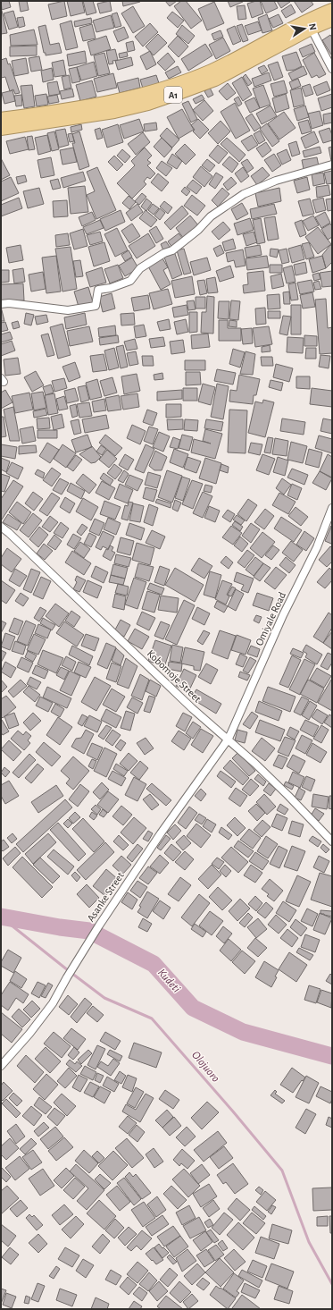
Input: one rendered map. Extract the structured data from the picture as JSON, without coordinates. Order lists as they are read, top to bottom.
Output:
{
  "streets": {
    "highway": ["A1"],
    "street": ["Omiyale Road", "Kobomoje Street", "Asanke Street"]
  },
  "crossings": [
    ["Omiyale Road", "Kobomoje Street"],
    ["Omiyale Road", "Asanke Street"],
    ["Kobomoje Street", "Asanke Street"]
  ],
  "water": ["Kudeti", "Olojuoro"],
  "north": "right"
}
